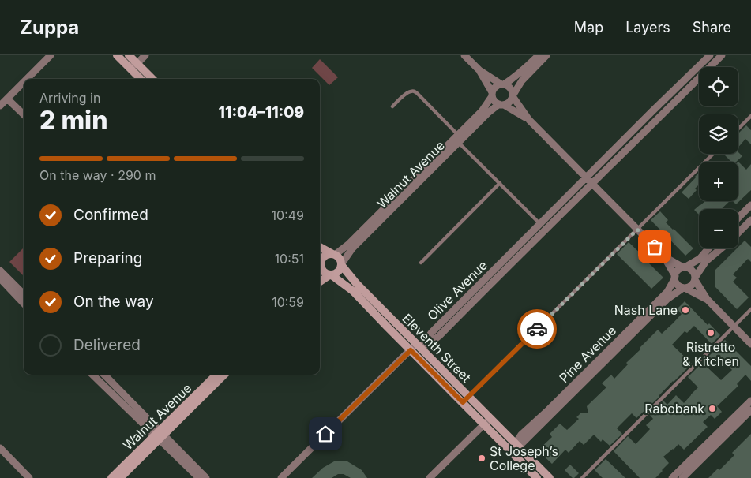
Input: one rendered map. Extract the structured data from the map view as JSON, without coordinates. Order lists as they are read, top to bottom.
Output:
{
  "streets": {
    "main road": ["Walnut Avenue", "Eleventh Street", "Pine Avenue"],
    "street": ["Olive Avenue"]
  },
  "crossings": [
    ["Walnut Avenue", "Eleventh Street"],
    ["Olive Avenue", "Eleventh Street"],
    ["Eleventh Street", "Pine Avenue"]
  ],
  "places": [
    "Nash Lane",
    "Ristretto & Kitchen",
    "Rabobank",
    "St Joseph’s College"
  ],
  "page": {
    "header": "Zuppa",
    "nav": ["Map", "Layers", "Share"],
    "map_buttons": ["+", "−"],
    "heading": ["2 min", "Arriving in", "11:04–11:09"],
    "bar": "On the way · 290 m",
    "list": [
      ["Confirmed", "10:49"],
      ["Preparing", "10:51"],
      ["On the way", "10:59"],
      "Delivered"
    ]
  }
}
